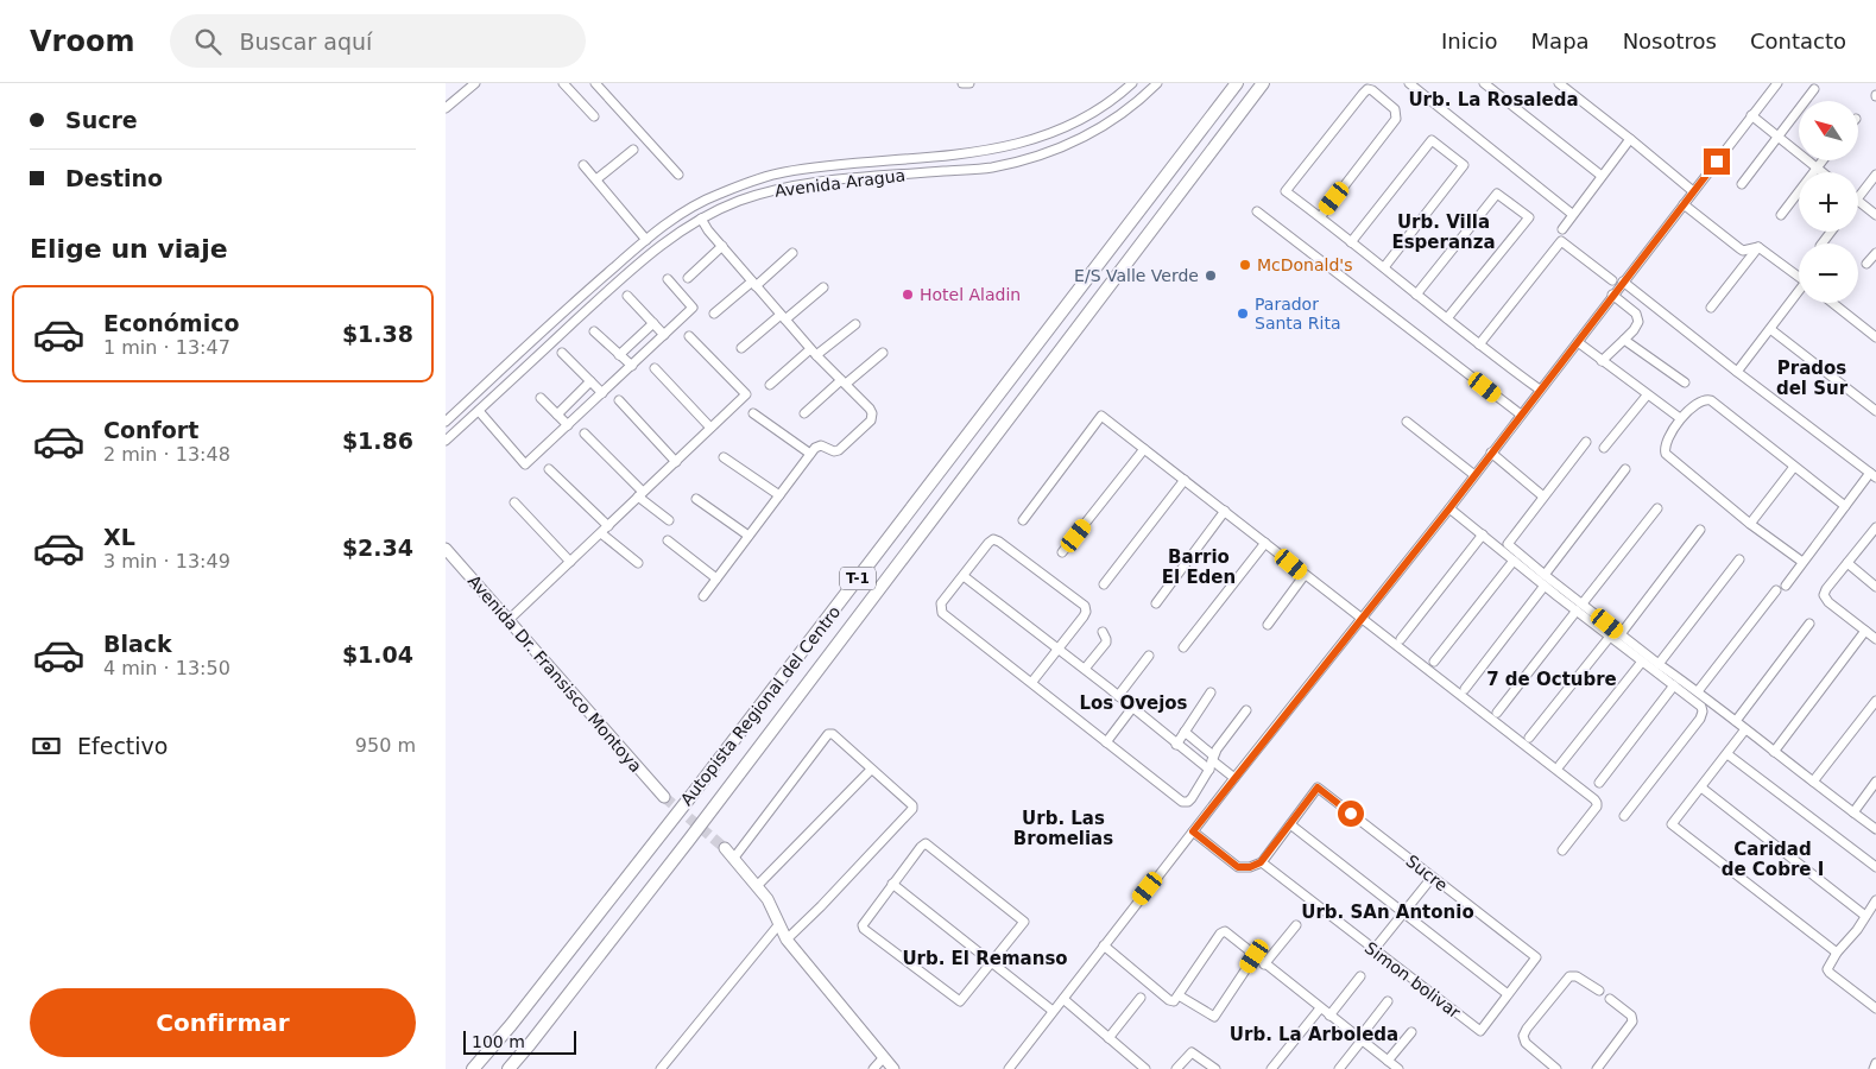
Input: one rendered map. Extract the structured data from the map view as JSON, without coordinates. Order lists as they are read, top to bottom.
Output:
{
  "streets": {
    "highway": ["T-1", "Autopista Regional del Centro"],
    "main road": ["Avenida Dr. Fransisco Montoya"],
    "street": ["Avenida Aragua", "Sucre", "Simon bolivar"]
  },
  "crossings": [
    ["Sucre", "Simon bolivar"]
  ],
  "districts": [
    "Urb. La Rosaleda",
    "Urb. Villa Esperanza",
    "Prados del Sur",
    "Barrio El Eden",
    "7 de Octubre",
    "Los Ovejos",
    "Urb. Las Bromelias",
    "Caridad de Cobre I",
    "Urb. SAn Antonio",
    "Urb. El Remanso",
    "Urb. La Arboleda"
  ],
  "places": [
    "McDonald's",
    "E/S Valle Verde",
    "Hotel Aladin",
    "Parador Santa Rita"
  ],
  "scale_bar": "100 m",
  "north": "top left",
  "page": {
    "header": "Vroom",
    "search": "Buscar aquí",
    "nav": [
      "Inicio",
      "Mapa",
      "Nosotros",
      "Contacto"
    ],
    "banner": ["Sucre", "Destino"],
    "map_buttons": ["+", "−"],
    "heading": "Elige un viaje",
    "list": [
      {
        "name": "Económico",
        "note": "1 min · 13:47",
        "value": "$1.38"
      },
      {
        "name": "Confort",
        "note": "2 min · 13:48",
        "value": "$1.86"
      },
      {
        "name": "XL",
        "note": "3 min · 13:49",
        "value": "$2.34"
      },
      {
        "name": "Black",
        "note": "4 min · 13:50",
        "value": "$1.04"
      }
    ],
    "pay": ["Efectivo", "950 m"],
    "buttons": "Confirmar",
    "scale": "100 m"
  }
}
